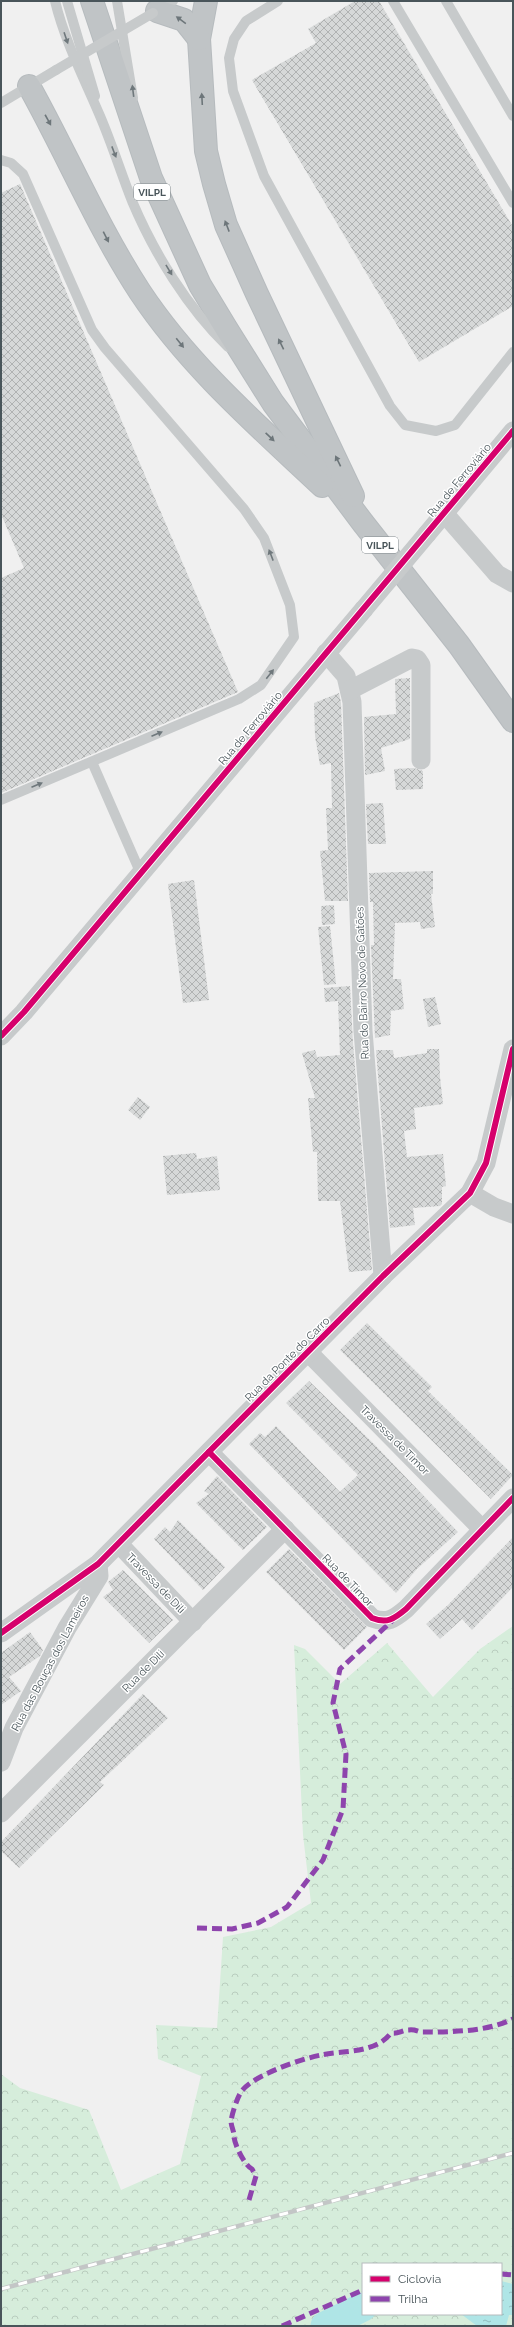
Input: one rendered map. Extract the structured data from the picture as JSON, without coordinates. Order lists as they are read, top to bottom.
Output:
{
  "streets": {
    "highway": ["VILPL"],
    "street": [
      "Rua de Ferroviário",
      "Rua do Bairro Novo de Gatões",
      "Rua da Ponte do Carro",
      "Travessa de Timor",
      "Rua de Timor",
      "Travessa de Dili",
      "Rua das Bouças dos Lameiros",
      "Rua de Dili"
    ]
  },
  "crossings": [
    ["Rua de Ferroviário", "Rua do Bairro Novo de Gatões"],
    ["Rua do Bairro Novo de Gatões", "Rua da Ponte do Carro"],
    ["Rua da Ponte do Carro", "Travessa de Timor"],
    ["Rua da Ponte do Carro", "Rua de Timor"],
    ["Rua da Ponte do Carro", "Travessa de Dili"],
    ["Rua da Ponte do Carro", "Rua das Bouças dos Lameiros"],
    ["Travessa de Timor", "Rua de Timor"],
    ["Rua de Timor", "Rua de Dili"],
    ["Travessa de Dili", "Rua de Dili"]
  ],
  "legend": ["Ciclovia", "Trilha"]
}
